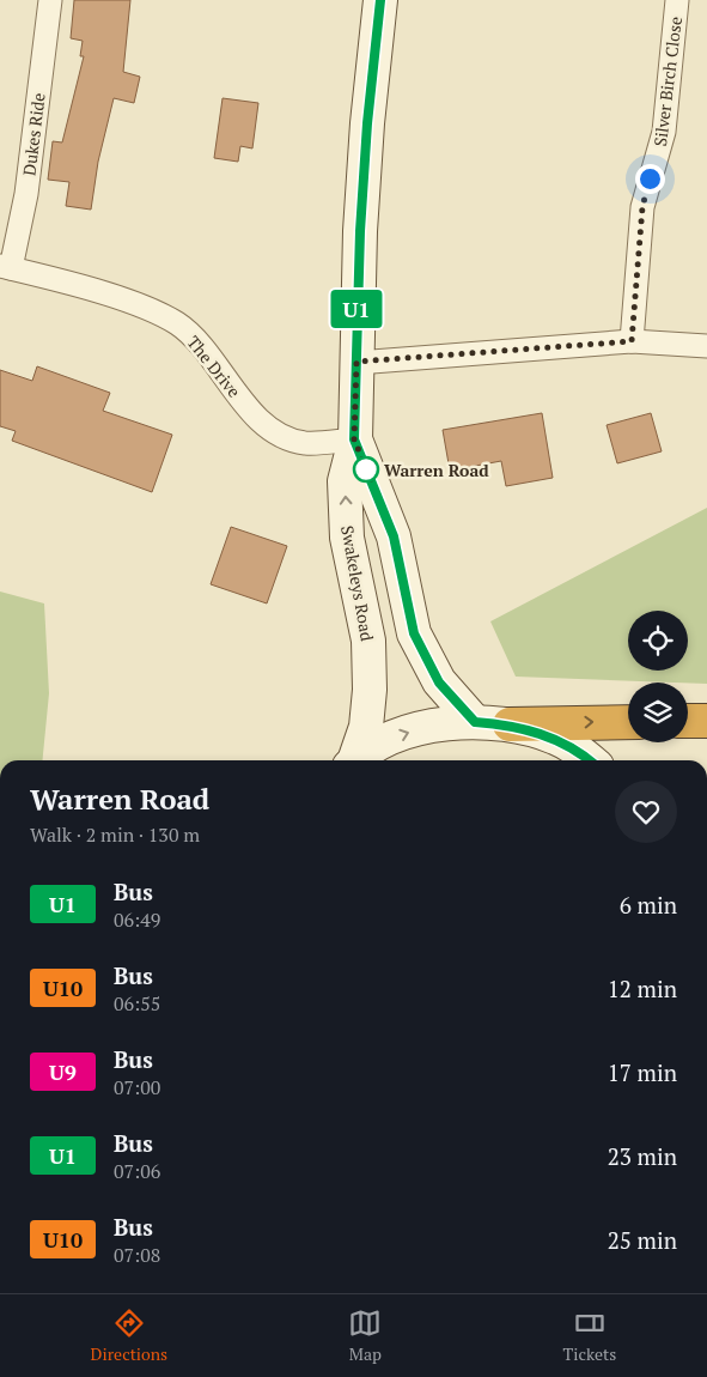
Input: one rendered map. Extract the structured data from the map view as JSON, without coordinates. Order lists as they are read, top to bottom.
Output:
{
  "streets": {
    "main road": ["Swakeleys Road"],
    "street": ["Silver Birch Close", "Dukes Ride", "The Drive"]
  },
  "crossings": [
    ["Dukes Ride", "The Drive"],
    ["The Drive", "Swakeleys Road"]
  ],
  "places": ["Warren Road"],
  "lines": ["bus line U1"],
  "page": {
    "on_map": "U1",
    "heading": ["Warren Road", "Walk · 2 min · 130 m"],
    "list": [
      {
        "mark": "U1",
        "name": "Bus",
        "note": "06:49",
        "value": "6 min"
      },
      {
        "mark": "U10",
        "name": "Bus",
        "note": "06:55",
        "value": "12 min"
      },
      {
        "mark": "U9",
        "name": "Bus",
        "note": "07:00",
        "value": "17 min"
      },
      {
        "mark": "U1",
        "name": "Bus",
        "note": "07:06",
        "value": "23 min"
      },
      {
        "mark": "U10",
        "name": "Bus",
        "note": "07:08",
        "value": "25 min"
      }
    ],
    "tabs": ["Directions", "Map", "Tickets"]
  }
}
